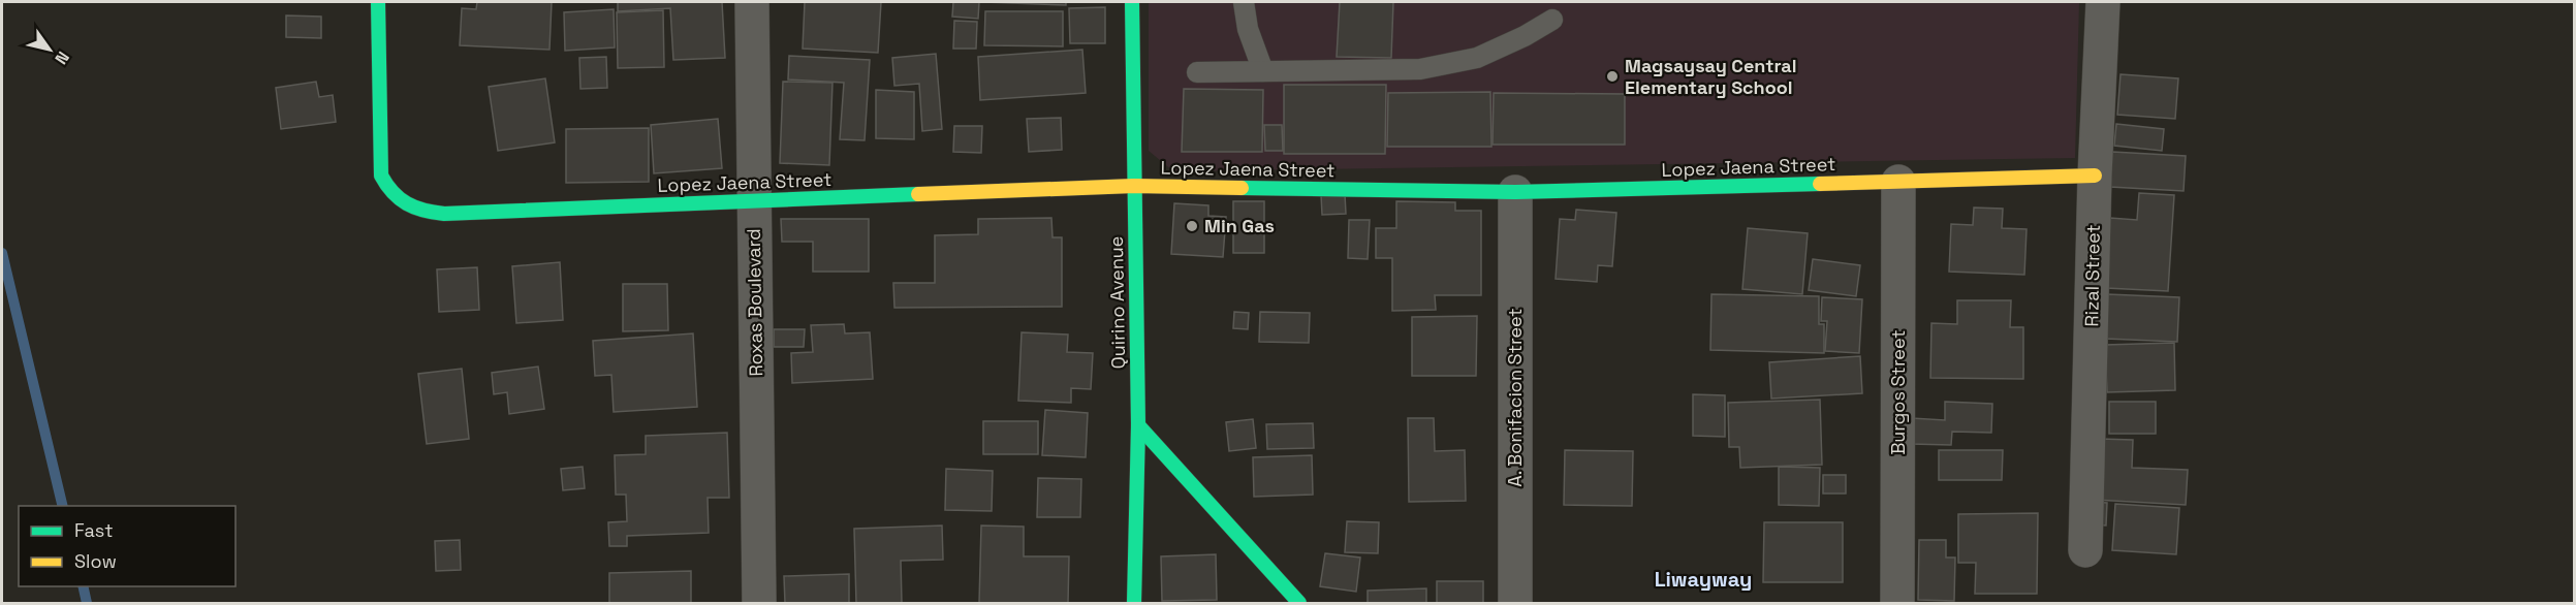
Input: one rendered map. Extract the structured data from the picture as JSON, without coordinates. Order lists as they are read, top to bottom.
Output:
{
  "streets": {
    "street": [
      "Lopez Jaena Street",
      "Rizal Street",
      "Roxas Boulevard",
      "Quirino Avenue",
      "Burgos Street",
      "A. Bonifacion Street"
    ]
  },
  "crossings": [
    ["Lopez Jaena Street", "Rizal Street"],
    ["Lopez Jaena Street", "Roxas Boulevard"],
    ["Lopez Jaena Street", "Quirino Avenue"],
    ["Lopez Jaena Street", "Burgos Street"],
    ["Lopez Jaena Street", "A. Bonifacion Street"]
  ],
  "districts": ["Liwayway"],
  "places": ["Magsaysay Central Elementary School", "Min Gas"],
  "legend": ["Fast", "Slow"],
  "north": "bottom right"
}
